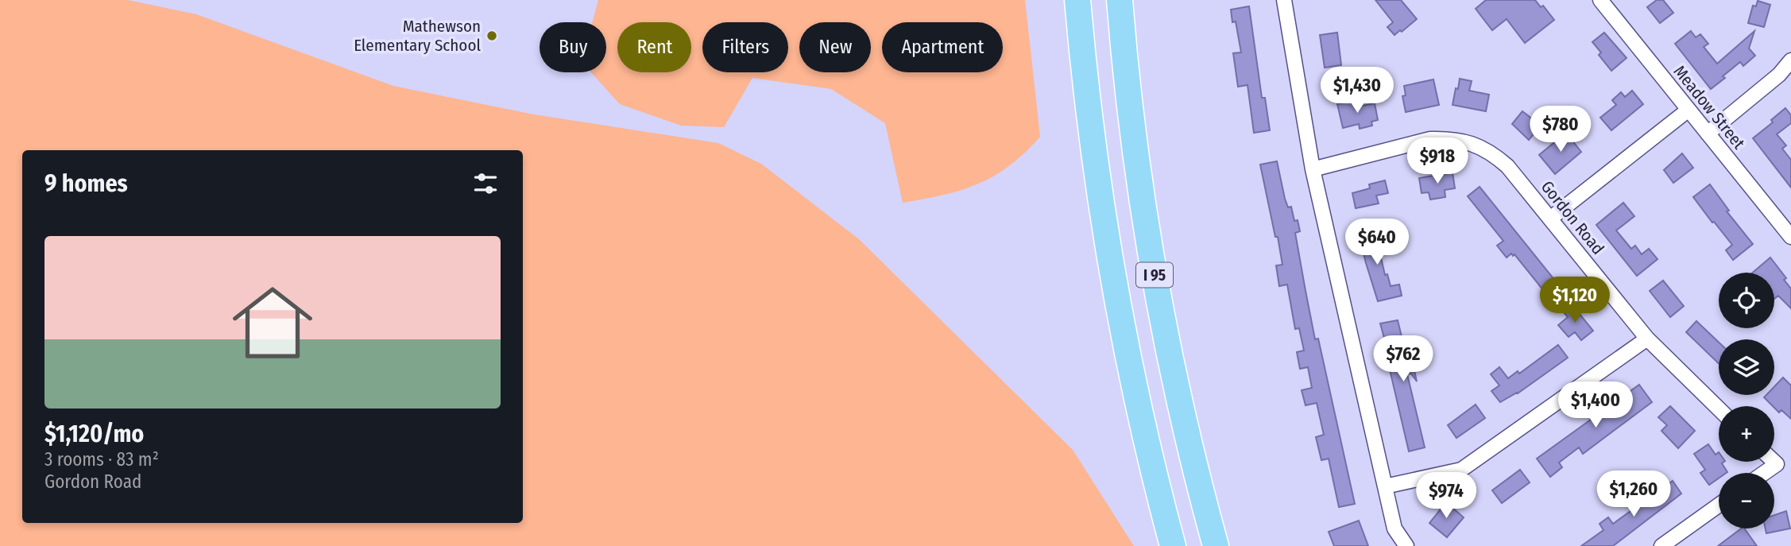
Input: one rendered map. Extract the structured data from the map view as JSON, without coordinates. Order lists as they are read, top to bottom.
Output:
{
  "streets": {
    "highway": ["I 95"],
    "street": ["Meadow Street", "Gordon Road"]
  },
  "places": ["Mathewson Elementary School"],
  "page": {
    "chip": [
      "Buy",
      "Rent",
      "Filters",
      "New",
      "Apartment"
    ],
    "price": [
      "$1,430",
      "$780",
      "$918",
      "$640",
      "$1,120",
      "$762",
      "$1,400",
      "$1,260",
      "$974"
    ],
    "heading": "9 homes",
    "list": [
      {
        "name": "$1,120/mo",
        "note": "3 rooms · 83 m² · Gordon Road"
      }
    ],
    "map_buttons": ["+", "−"]
  }
}
